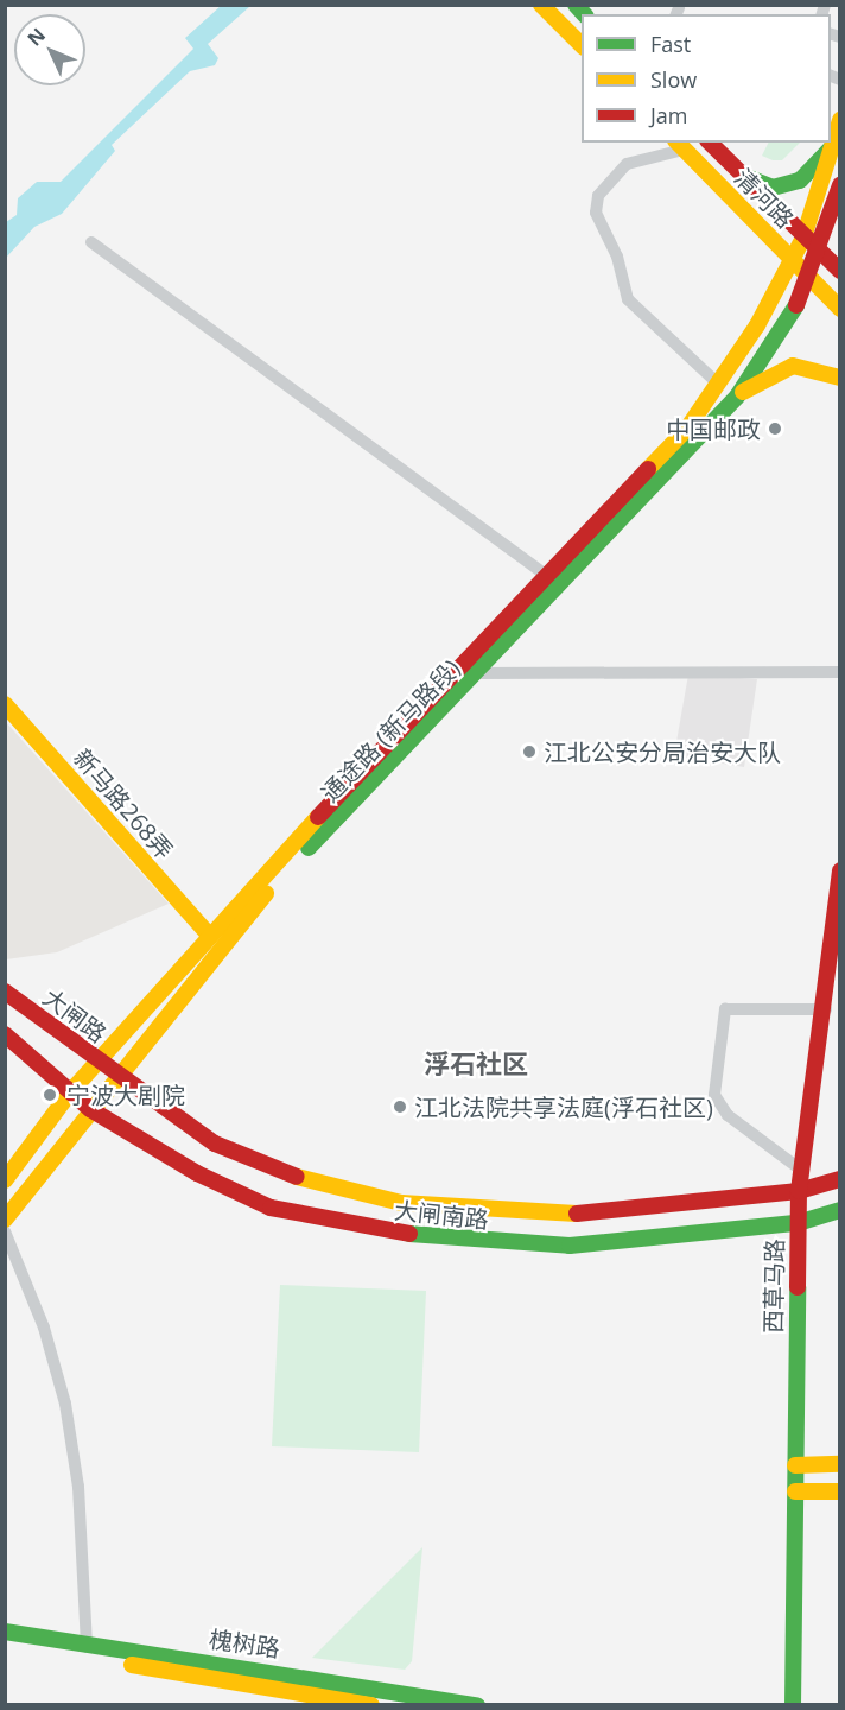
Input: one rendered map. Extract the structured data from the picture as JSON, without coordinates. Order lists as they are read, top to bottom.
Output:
{
  "streets": {
    "main road": [
      "清河路",
      "通途路 (新马路段)",
      "新马路268弄",
      "大闸路",
      "大闸南路",
      "西草马路",
      "槐树路"
    ]
  },
  "crossings": [
    ["清河路", "通途路 (新马路段)"],
    ["通途路 (新马路段)", "新马路268弄"],
    ["通途路 (新马路段)", "大闸路"],
    ["通途路 (新马路段)", "大闸南路"],
    ["大闸路", "大闸南路"],
    ["大闸南路", "西草马路"]
  ],
  "districts": ["浮石社区"],
  "places": [
    "中国邮政",
    "江北公安分局治安大队",
    "宁波大剧院",
    "江北法院共享法庭(浮石社区)"
  ],
  "legend": ["Fast", "Slow", "Jam"],
  "north": "top left"
}
